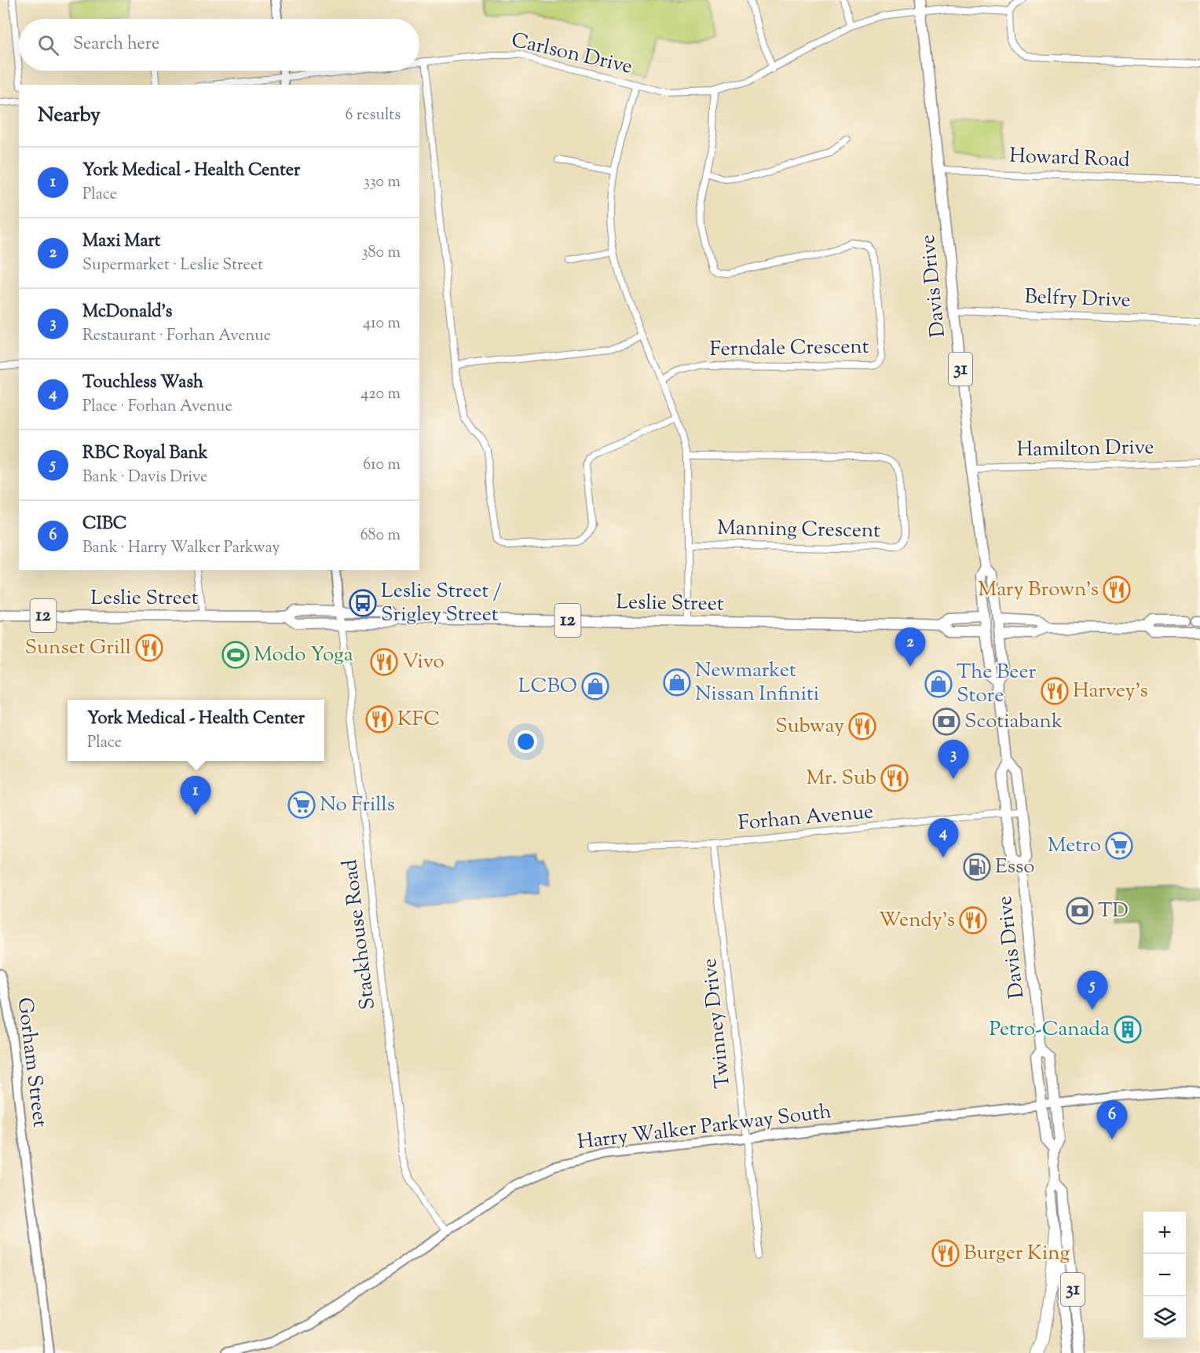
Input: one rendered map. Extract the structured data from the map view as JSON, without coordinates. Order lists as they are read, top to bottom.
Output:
{
  "streets": {
    "main road": [
      "Davis Drive",
      "31",
      "Leslie Street",
      "12"
    ],
    "street": [
      "Carlson Drive",
      "Howard Road",
      "Belfry Drive",
      "Ferndale Crescent",
      "Hamilton Drive",
      "Manning Crescent",
      "Forhan Avenue",
      "Stackhouse Road",
      "Twinney Drive",
      "Gorham Street",
      "Harry Walker Parkway South"
    ]
  },
  "crossings": [
    ["Carlson Drive", "Davis Drive"],
    ["Carlson Drive", "Ferndale Crescent"],
    ["Howard Road", "Davis Drive"],
    ["Davis Drive", "Belfry Drive"],
    ["Davis Drive", "Hamilton Drive"],
    ["Davis Drive", "Leslie Street"],
    ["Davis Drive", "Forhan Avenue"],
    ["Davis Drive", "Harry Walker Parkway South"],
    ["Leslie Street", "Stackhouse Road"],
    ["Forhan Avenue", "Twinney Drive"],
    ["Stackhouse Road", "Harry Walker Parkway South"],
    ["Twinney Drive", "Harry Walker Parkway South"]
  ],
  "places": {
    "restaurant": [
      "Mary Brown's",
      "Sunset Grill",
      "Vivo",
      "Harvey's",
      "KFC",
      "Subway",
      "Mr. Sub",
      "Wendy's",
      "Burger King"
    ],
    "bus stop": ["Leslie Street / Srigley Street"],
    "sports": ["Modo Yoga"],
    "shop": ["Newmarket Nissan Infiniti", "The Beer Store", "LCBO"],
    "bank": ["Scotiabank", "TD"],
    "supermarket": ["No Frills", "Metro"],
    "fuel station": ["Esso"],
    "building": ["Petro-Canada"]
  },
  "page": {
    "search": "Search here",
    "heading": ["Nearby", "6 results"],
    "list": [
      {
        "mark": "1",
        "name": "York Medical - Health Center",
        "note": "Place",
        "value": "330 m"
      },
      {
        "mark": "2",
        "name": "Maxi Mart",
        "note": "Supermarket · Leslie Street",
        "value": "380 m"
      },
      {
        "mark": "3",
        "name": "McDonald's",
        "note": "Restaurant · Forhan Avenue",
        "value": "410 m"
      },
      {
        "mark": "4",
        "name": "Touchless Wash",
        "note": "Place · Forhan Avenue",
        "value": "420 m"
      },
      {
        "mark": "5",
        "name": "RBC Royal Bank",
        "note": "Bank · Davis Drive",
        "value": "610 m"
      },
      {
        "mark": "6",
        "name": "CIBC",
        "note": "Bank · Harry Walker Parkway",
        "value": "680 m"
      }
    ],
    "pins": [
      "2",
      "3",
      "1",
      "4",
      "5",
      "6"
    ],
    "popup": ["York Medical - Health Center", "Place"],
    "map_buttons": ["+", "−"]
  }
}
